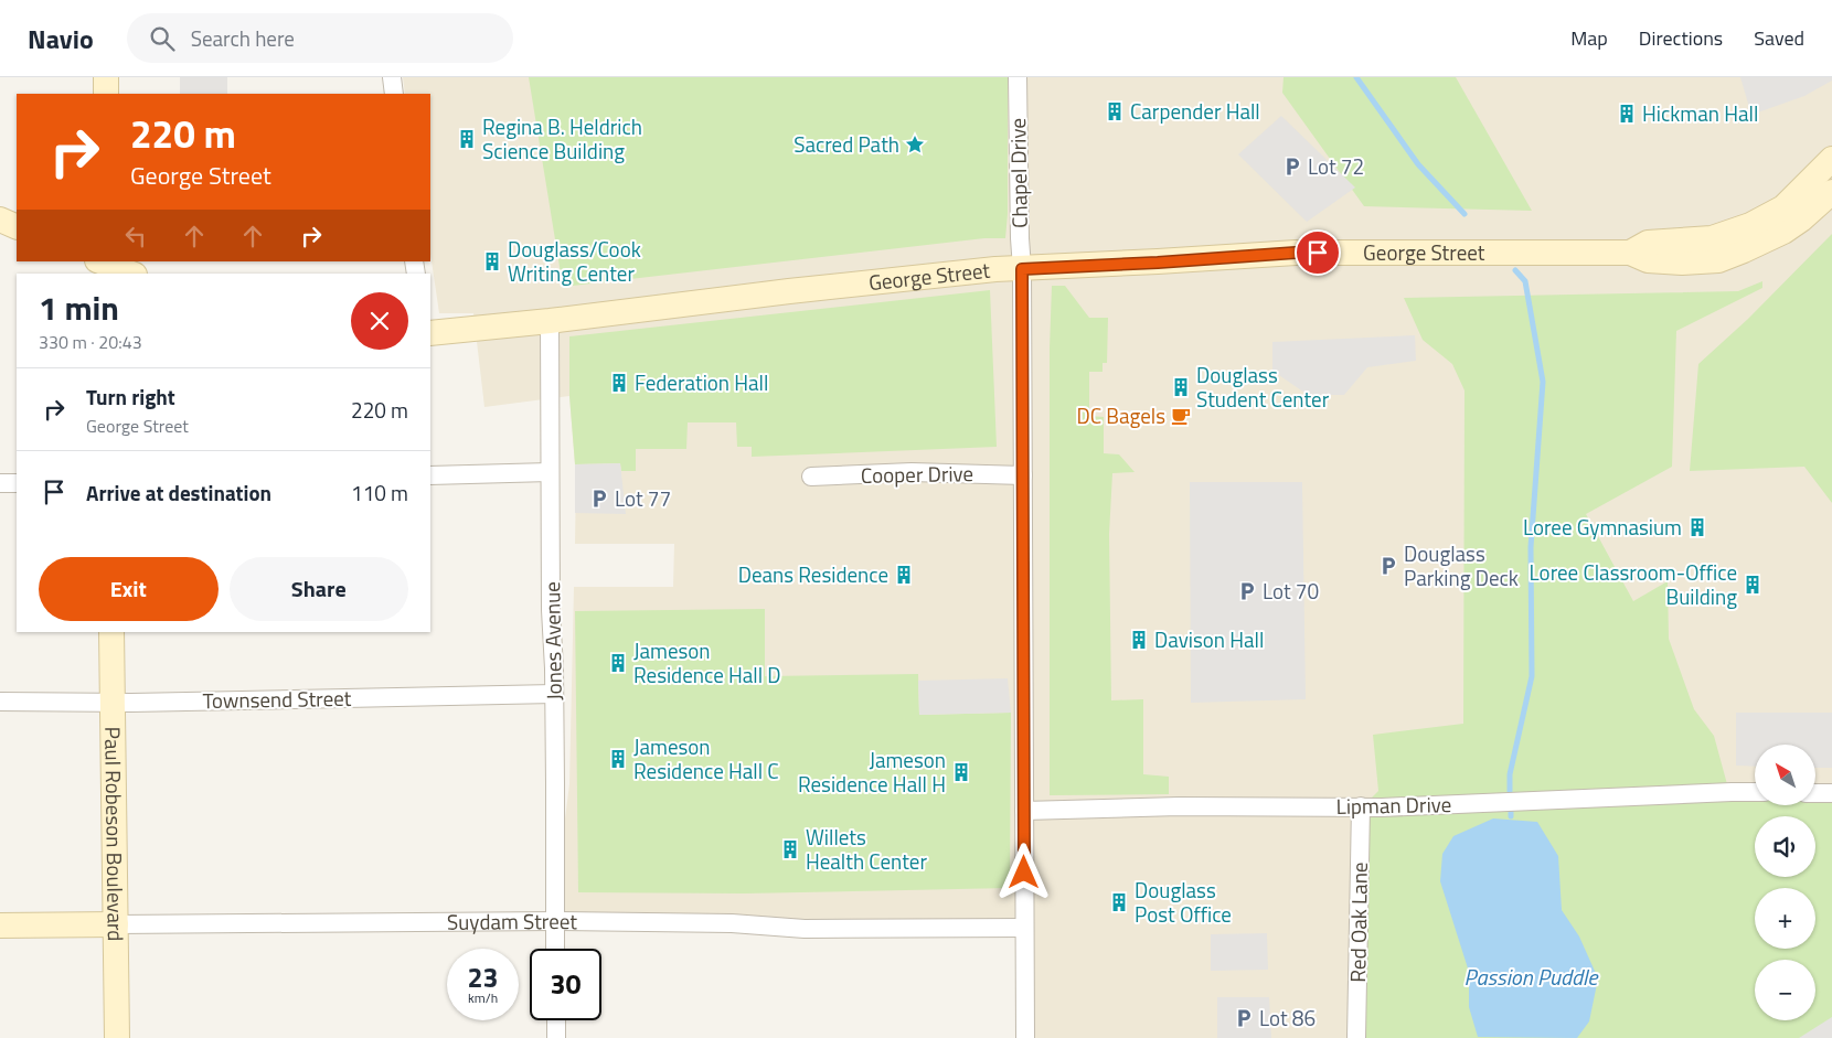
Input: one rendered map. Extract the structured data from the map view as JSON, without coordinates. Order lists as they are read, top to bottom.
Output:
{
  "streets": {
    "street": [
      "Chapel Drive",
      "George Street",
      "Cooper Drive",
      "Jones Avenue",
      "Townsend Street",
      "Lipman Drive",
      "Paul Robeson Boulevard",
      "Suydam Street",
      "Red Oak Lane"
    ]
  },
  "crossings": [
    ["Chapel Drive", "George Street"],
    ["Chapel Drive", "Cooper Drive"],
    ["Chapel Drive", "Lipman Drive"],
    ["Chapel Drive", "Suydam Street"],
    ["George Street", "Jones Avenue"],
    ["Jones Avenue", "Townsend Street"],
    ["Jones Avenue", "Suydam Street"],
    ["Townsend Street", "Paul Robeson Boulevard"],
    ["Lipman Drive", "Red Oak Lane"],
    ["Paul Robeson Boulevard", "Suydam Street"]
  ],
  "water": ["Passion Puddle"],
  "places": {
    "building": [
      "Carpender Hall",
      "Hickman Hall",
      "Regina B. Heldrich Science Building",
      "Douglass/Cook Writing Center",
      "Federation Hall",
      "Douglass Student Center",
      "Loree Gymnasium",
      "Deans Residence",
      "Loree Classroom-Office Building",
      "Davison Hall",
      "Jameson Residence Hall D",
      "Jameson Residence Hall C",
      "Jameson Residence Hall H",
      "Willets Health Center",
      "Douglass Post Office"
    ],
    "place": ["Sacred Path"],
    "parking": [
      "Lot 72",
      "Lot 77",
      "Douglass Parking Deck",
      "Lot 70",
      "Lot 86"
    ],
    "cafe": ["DC Bagels"]
  },
  "north": "top left",
  "page": {
    "header": "Navio",
    "search": "Search here",
    "nav": ["Map", "Directions", "Saved"],
    "turn": ["220 m", "George Street"],
    "heading": ["1 min", "330 m · 20:43"],
    "list": [
      {
        "name": "Turn right",
        "note": "George Street",
        "value": "220 m"
      },
      {
        "name": "Arrive at destination",
        "value": "110 m"
      }
    ],
    "buttons": ["Exit", "Share"],
    "map_buttons": ["+", "−"],
    "speed": "23 km/h",
    "limit": "30"
  }
}
